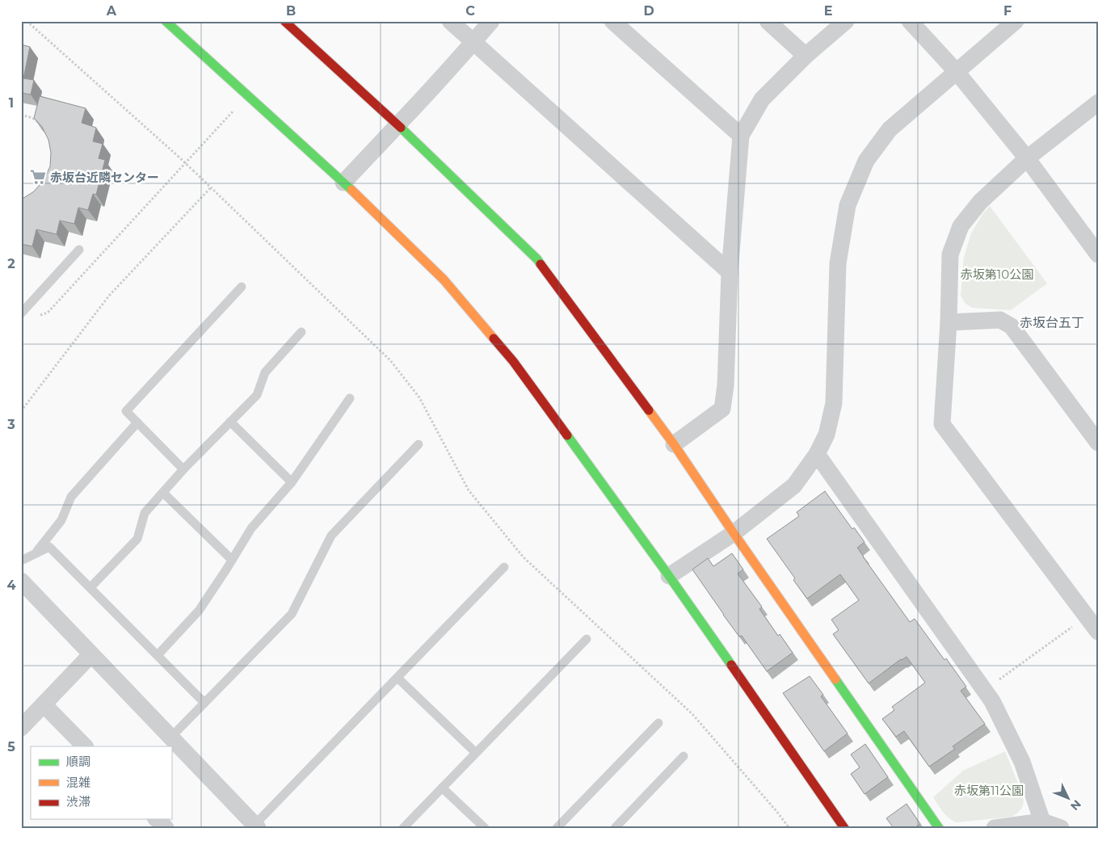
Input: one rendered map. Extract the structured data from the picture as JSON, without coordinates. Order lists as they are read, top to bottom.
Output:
{
  "districts": ["赤坂台五丁"],
  "parks": ["赤坂第10公園", "赤坂第11公園"],
  "places": {
    "supermarket": ["赤坂台近隣センター"]
  },
  "legend": ["順調", "混雑", "渋滞"],
  "north": "bottom right",
  "grid": {
    "columns": [
      "A",
      "B",
      "C",
      "D",
      "E",
      "F"
    ],
    "rows": [
      "1",
      "2",
      "3",
      "4",
      "5"
    ]
  }
}
